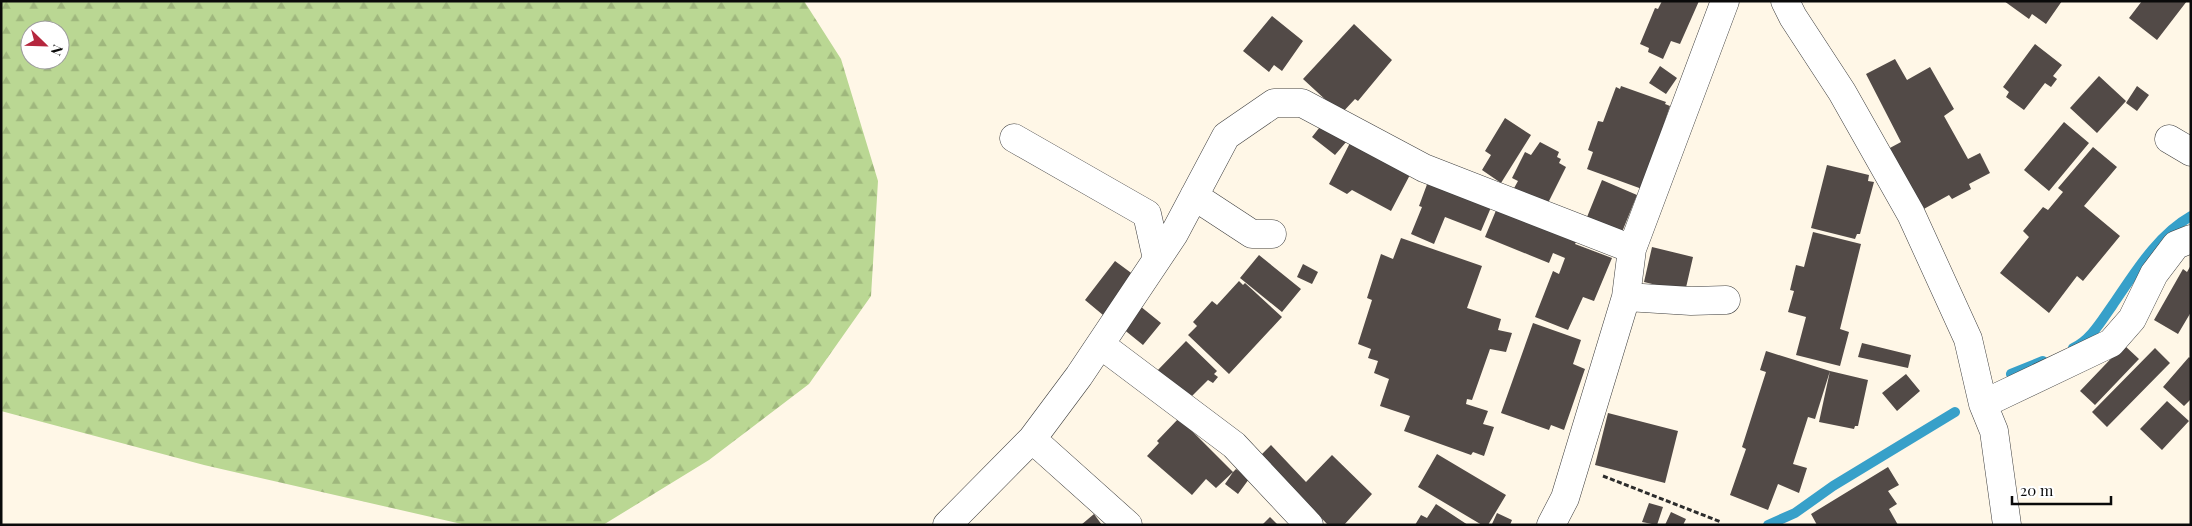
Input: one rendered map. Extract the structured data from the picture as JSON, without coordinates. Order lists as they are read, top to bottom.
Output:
{
  "scale_bar": "20 m",
  "north": "bottom right"
}
